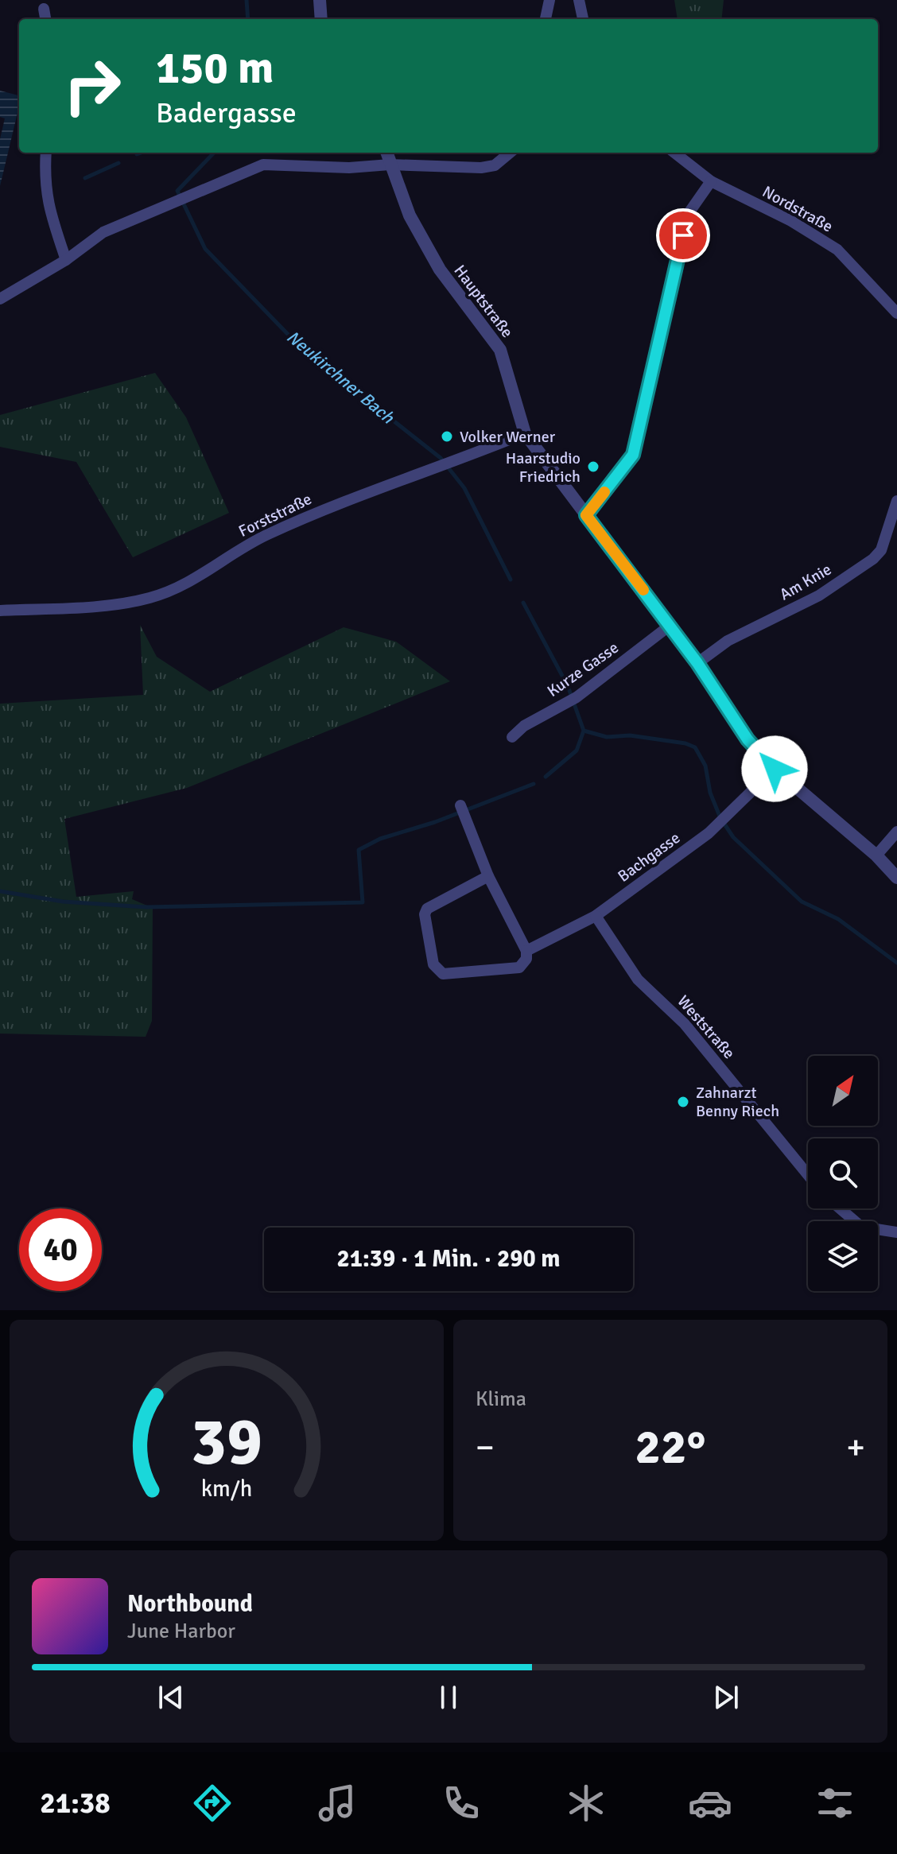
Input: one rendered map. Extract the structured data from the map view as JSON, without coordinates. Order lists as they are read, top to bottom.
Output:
{
  "streets": {
    "street": [
      "Nordstraße",
      "Hauptstraße",
      "Forststraße",
      "Am Knie",
      "Kurze Gasse",
      "Bachgasse",
      "Weststraße"
    ]
  },
  "crossings": [
    ["Hauptstraße", "Forststraße"],
    ["Hauptstraße", "Am Knie"],
    ["Hauptstraße", "Kurze Gasse"],
    ["Hauptstraße", "Bachgasse"],
    ["Bachgasse", "Weststraße"]
  ],
  "water": ["Neukirchner Bach"],
  "places": ["Volker Werner", "Haarstudio Friedrich", "Zahnarzt Benny Riech"],
  "north": "top right",
  "page": {
    "turn": ["150 m", "Badergasse"],
    "limit": "40",
    "trip": "21:39 · 1 Min. · 290 m",
    "tile": "Klima",
    "heat": ["−", "22°", "+"],
    "song": ["Northbound", "June Harbor"],
    "tabs": "21:38",
    "gauge": ["39", "km/h"]
  }
}
